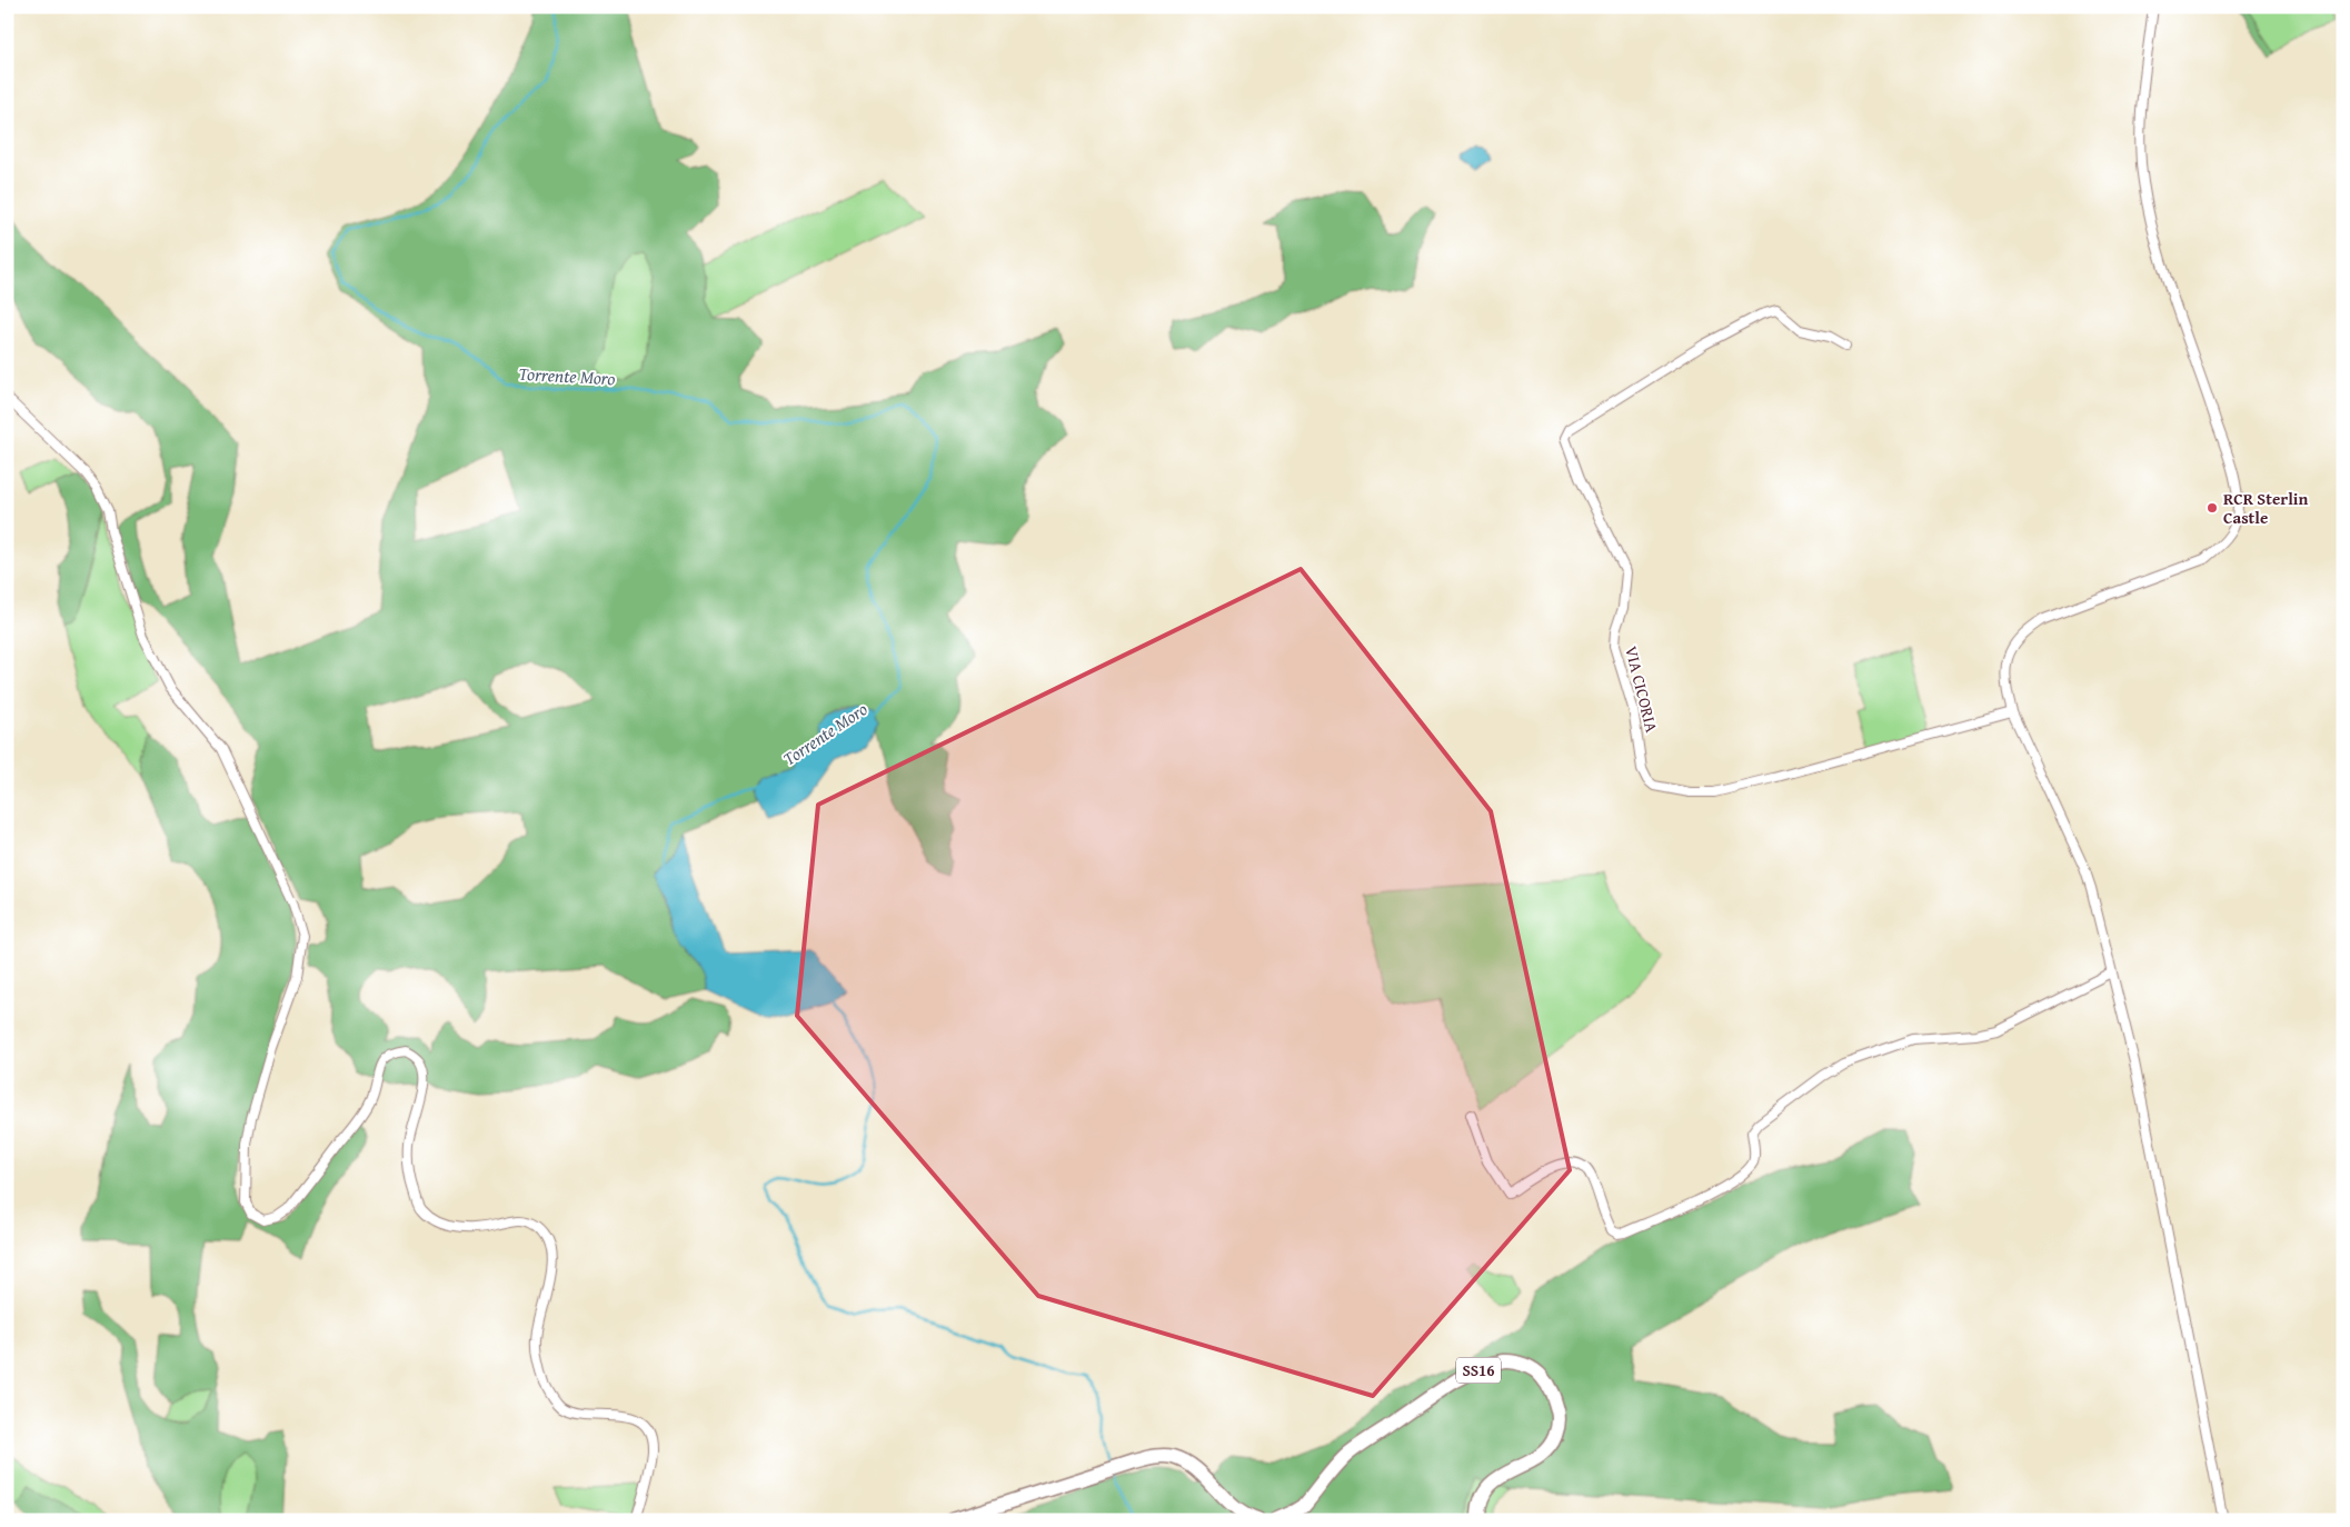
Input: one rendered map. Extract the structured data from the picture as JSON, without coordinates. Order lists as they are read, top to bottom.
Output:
{
  "streets": {
    "main road": ["SS16"],
    "street": ["VIA CICORIA"]
  },
  "water": ["Torrente Moro"],
  "places": ["RCR Sterlin Castle"]
}
